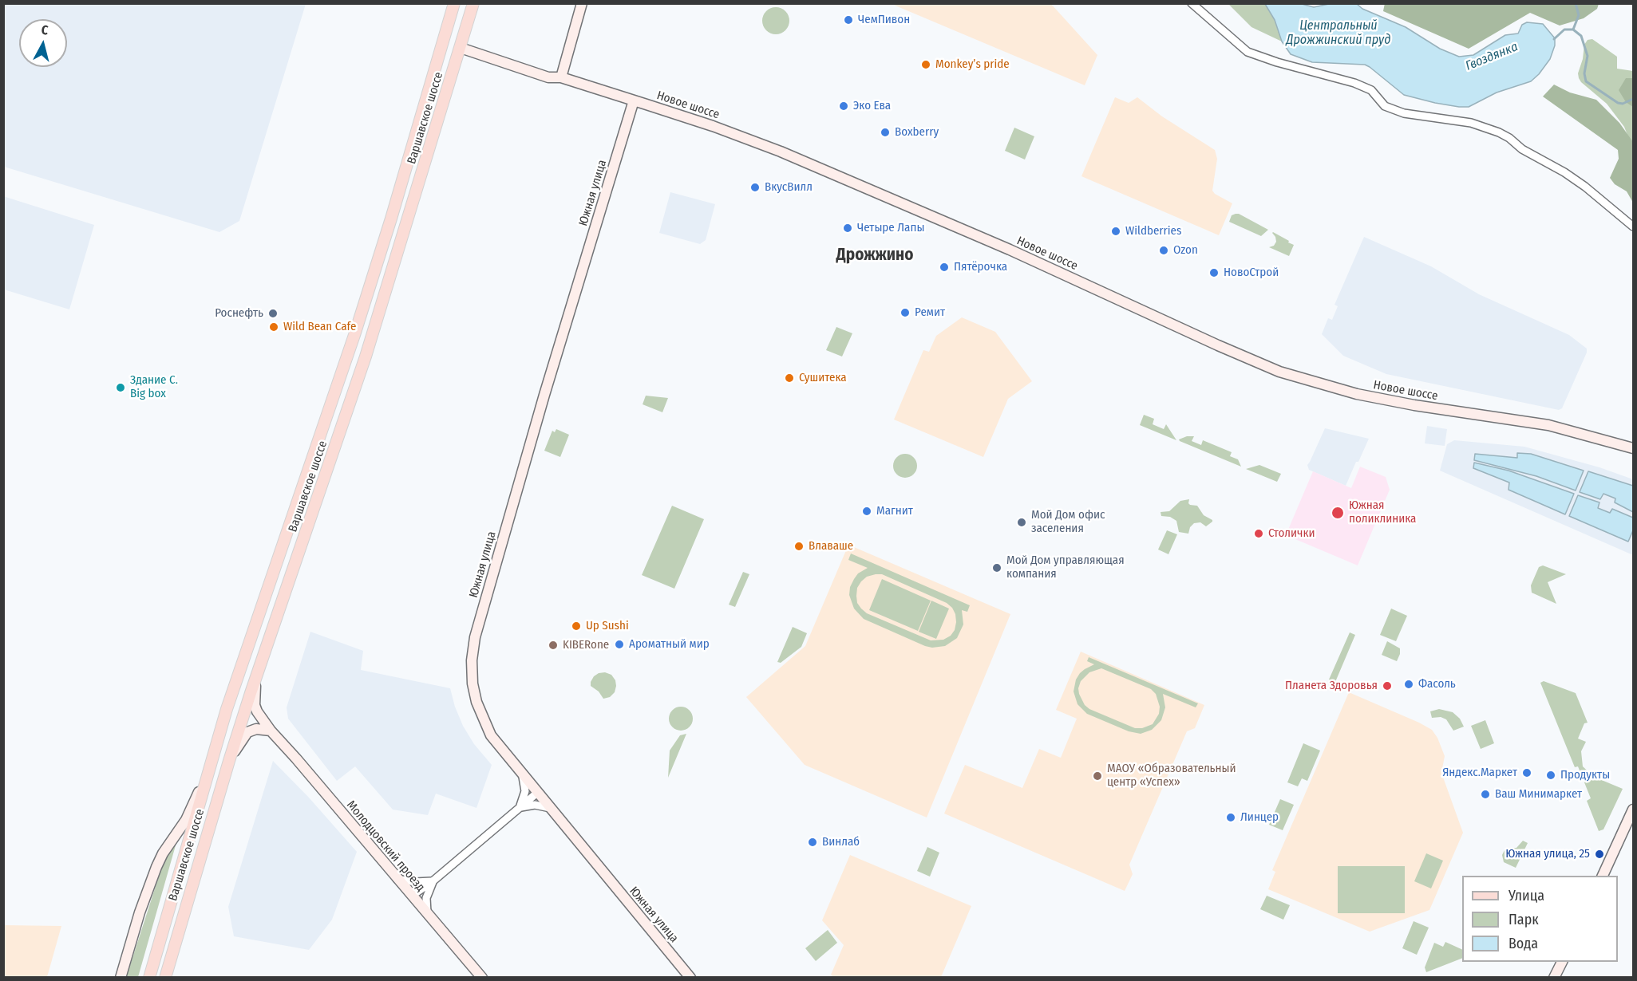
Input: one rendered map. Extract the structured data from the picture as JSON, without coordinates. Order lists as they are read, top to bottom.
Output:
{
  "streets": {
    "main road": ["Варшавское шоссе"],
    "street": ["Новое шоссе", "Южная улица", "Молодцовский проезд"]
  },
  "crossings": [
    ["Новое шоссе", "Варшавское шоссе"],
    ["Новое шоссе", "Южная улица"],
    ["Варшавское шоссе", "Молодцовский проезд"]
  ],
  "districts": ["Дрожжино"],
  "water": ["Центральный Дрожжинский пруд", "Гвоздянка"],
  "places": [
    "ЧемПивон",
    "Monkey’s pride",
    "Эко Ева",
    "Boxberry",
    "ВкусВилл",
    "Четыре Лапы",
    "Wildberries",
    "Ozon",
    "Пятёрочка",
    "НовоСтрой",
    "Ремит",
    "Роснефть",
    "Wild Bean Cafe",
    "Сушитека",
    "Здание C. Big box",
    "Магнит",
    "Южная поликлиника",
    "Мой Дом офис заселения",
    "Столички",
    "Влаваше",
    "Мой Дом управляющая компания",
    "Up Sushi",
    "Ароматный мир",
    "KIBERone",
    "Фасоль",
    "Планета Здоровья",
    "Яндекс.Маркет",
    "Продукты",
    "МАОУ «Образовательный центр «Успех»",
    "Ваш Минимаркет",
    "Линцер",
    "Винлаб",
    "Южная улица, 25"
  ],
  "legend": ["Улица", "Парк", "Вода"],
  "north": "top"
}
